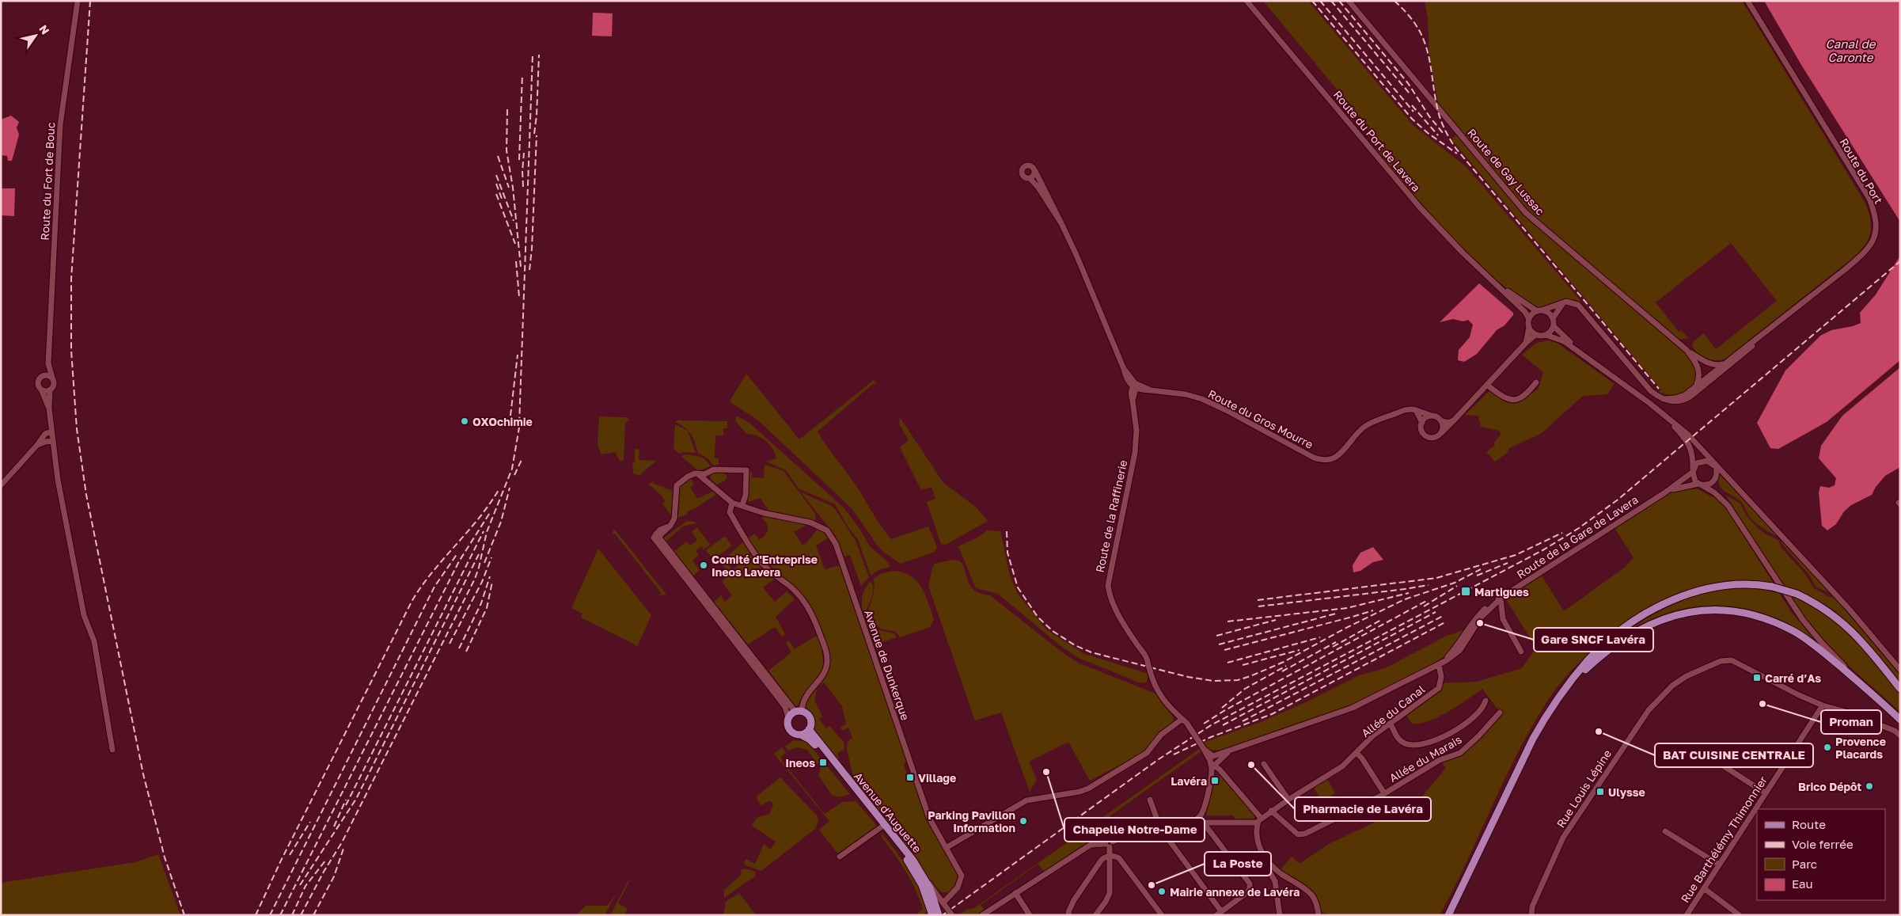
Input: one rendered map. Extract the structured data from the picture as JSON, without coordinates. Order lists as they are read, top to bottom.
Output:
{
  "streets": {
    "main road": ["Avenue d'Auguette"],
    "street": [
      "Route du Port de Lavera",
      "Route du Port",
      "Route de Gay Lussac",
      "Route du Fort de Bouc",
      "Route du Gros Mourre",
      "Route de la Raffinerie",
      "Route de la Gare de Lavera",
      "Avenue de Dunkerque",
      "Allée du Canal",
      "Allée du Marais",
      "Rue Louis Lépine",
      "Rue Barthélémy Thimonnier"
    ]
  },
  "crossings": [
    ["Route du Port", "Route de Gay Lussac"],
    ["Route du Gros Mourre", "Route de la Raffinerie"],
    ["Route de la Raffinerie", "Route de la Gare de Lavera"],
    ["Route de la Raffinerie", "Allée du Canal"],
    ["Route de la Gare de Lavera", "Allée du Canal"],
    ["Allée du Canal", "Allée du Marais"],
    ["Rue Louis Lépine", "Rue Barthélémy Thimonnier"]
  ],
  "water": ["Canal de Caronte"],
  "places": {
    "other": [
      "OXOchimie",
      "Comité d'Entreprise Ineos Lavera",
      "Gare SNCF Lavéra",
      "Proman",
      "BAT CUISINE CENTRALE",
      "Provence Placards",
      "Pharmacie de Lavéra",
      "Chapelle Notre-Dame",
      "Brico Dépôt",
      "Parking Pavillon Information",
      "La Poste",
      "Mairie annexe de Lavéra"
    ],
    "transit": [
      "Martigues",
      "Carré d’As",
      "Ineos",
      "Village",
      "Lavéra",
      "Ulysse"
    ]
  },
  "legend": [
    "Route",
    "Voie ferrée",
    "Parc",
    "Eau"
  ],
  "north": "top right"
}
